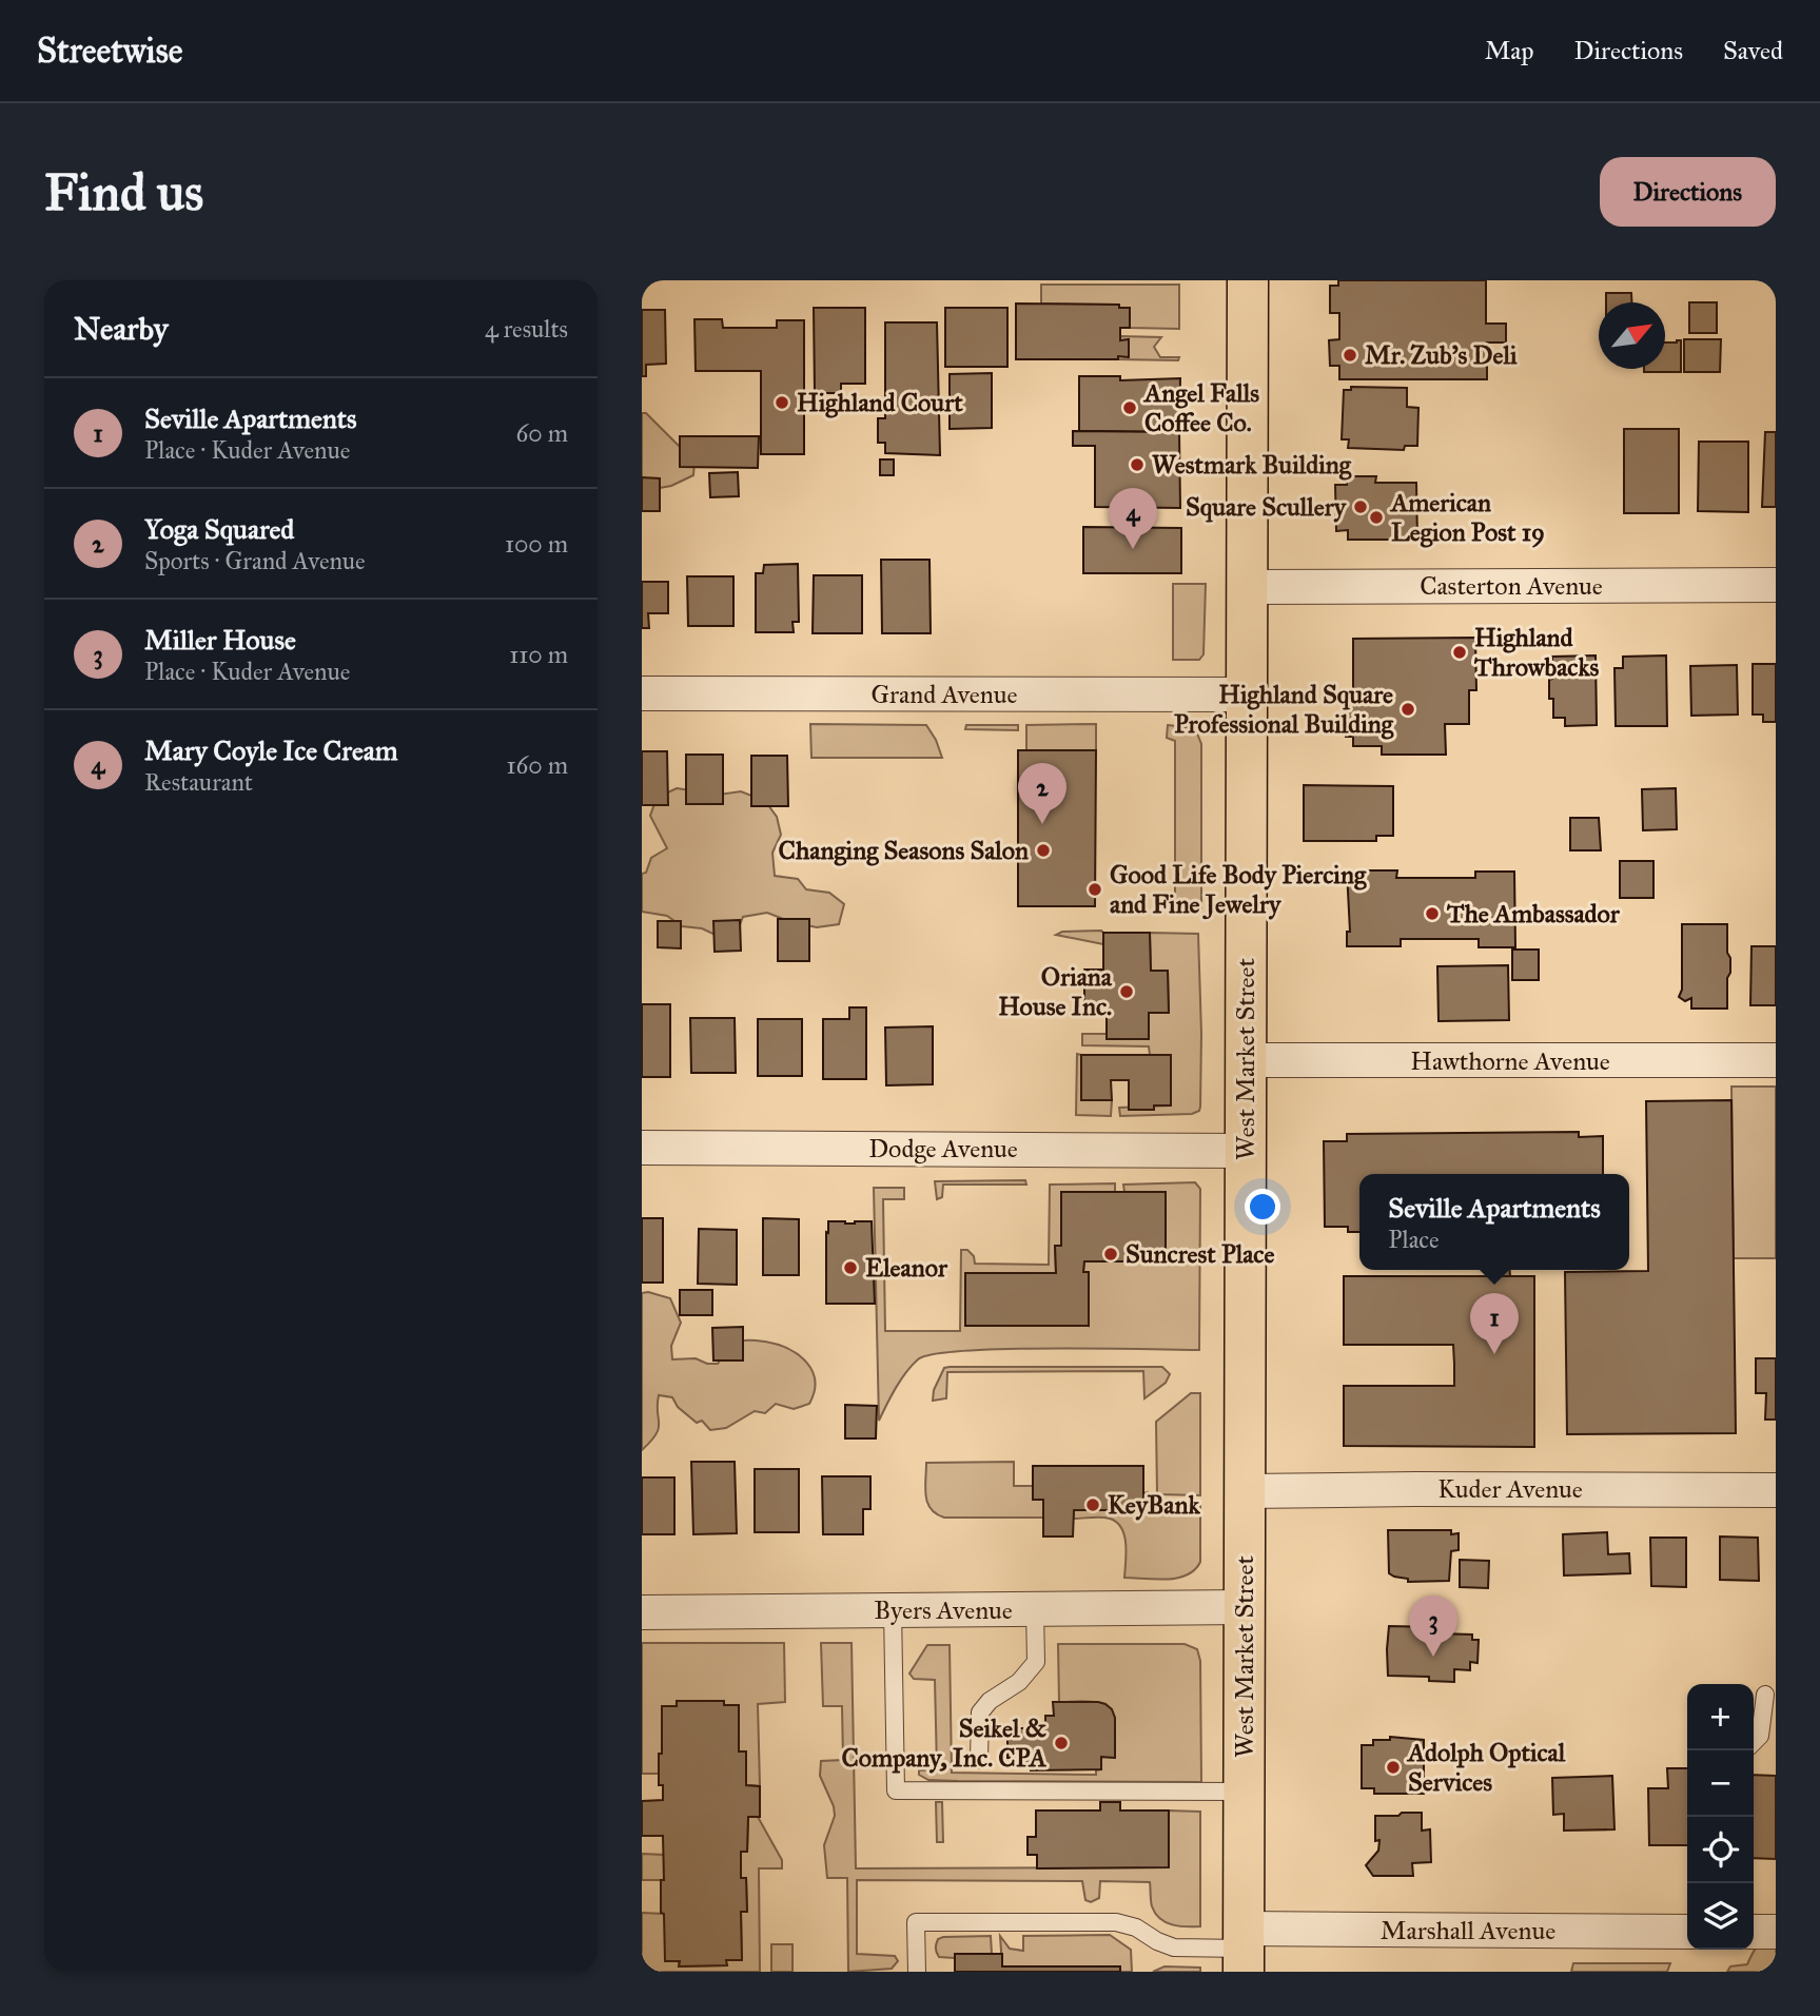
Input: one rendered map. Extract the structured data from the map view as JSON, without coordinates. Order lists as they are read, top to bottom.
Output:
{
  "streets": {
    "main road": ["West Market Street"],
    "street": [
      "Casterton Avenue",
      "Grand Avenue",
      "Hawthorne Avenue",
      "Dodge Avenue",
      "Kuder Avenue",
      "Byers Avenue",
      "Marshall Avenue"
    ]
  },
  "crossings": [
    ["Casterton Avenue", "West Market Street"],
    ["Grand Avenue", "West Market Street"],
    ["West Market Street", "Hawthorne Avenue"],
    ["West Market Street", "Dodge Avenue"],
    ["West Market Street", "Kuder Avenue"],
    ["West Market Street", "Byers Avenue"],
    ["West Market Street", "Marshall Avenue"]
  ],
  "places": [
    "Mr. Zub's Deli",
    "Highland Court",
    "Angel Falls Coffee Co.",
    "Westmark Building",
    "Square Scullery",
    "American Legion Post 19",
    "Highland Throwbacks",
    "Highland Square Professional Building",
    "Changing Seasons Salon",
    "Good Life Body Piercing and Fine Jewelry",
    "The Ambassador",
    "Oriana House Inc.",
    "Suncrest Place",
    "Eleanor",
    "KeyBank",
    "Seikel & Company, Inc. CPA",
    "Adolph Optical Services"
  ],
  "north": "top right",
  "page": {
    "header": "Streetwise",
    "nav": ["Map", "Directions", "Saved"],
    "buttons": "Directions",
    "title": "Find us",
    "heading": ["Nearby", "4 results"],
    "list": [
      {
        "mark": "1",
        "name": "Seville Apartments",
        "note": "Place · Kuder Avenue",
        "value": "60 m"
      },
      {
        "mark": "2",
        "name": "Yoga Squared",
        "note": "Sports · Grand Avenue",
        "value": "100 m"
      },
      {
        "mark": "3",
        "name": "Miller House",
        "note": "Place · Kuder Avenue",
        "value": "110 m"
      },
      {
        "mark": "4",
        "name": "Mary Coyle Ice Cream",
        "note": "Restaurant",
        "value": "160 m"
      }
    ],
    "pins": [
      "4",
      "2",
      "1",
      "3"
    ],
    "popup": ["Seville Apartments", "Place"],
    "map_buttons": ["+", "−"]
  }
}
